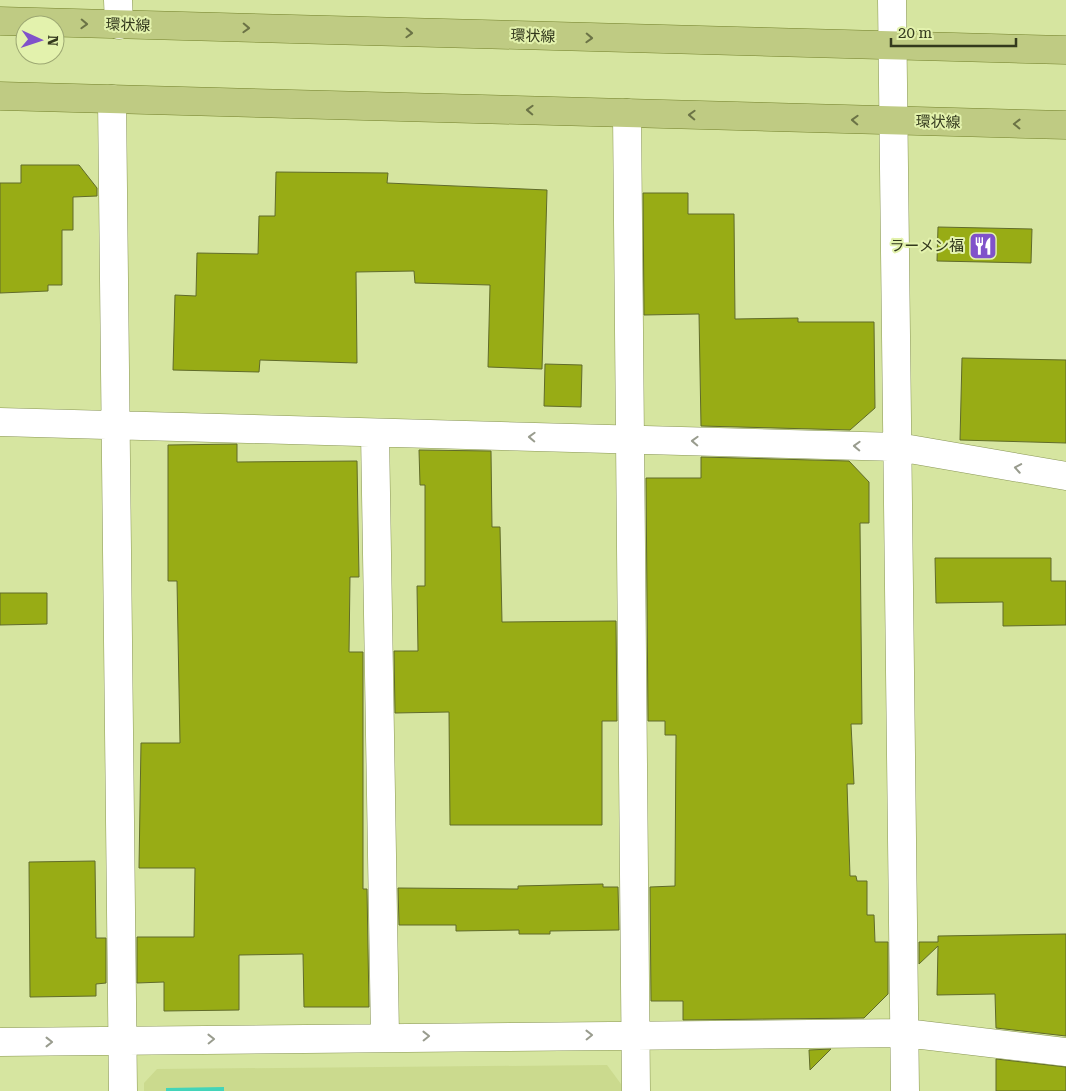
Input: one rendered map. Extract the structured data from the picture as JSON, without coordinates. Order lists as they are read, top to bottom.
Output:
{
  "streets": {
    "main road": ["環状線"]
  },
  "places": {
    "restaurant": ["ラーメン福"]
  },
  "scale_bar": "20 m",
  "north": "right"
}
